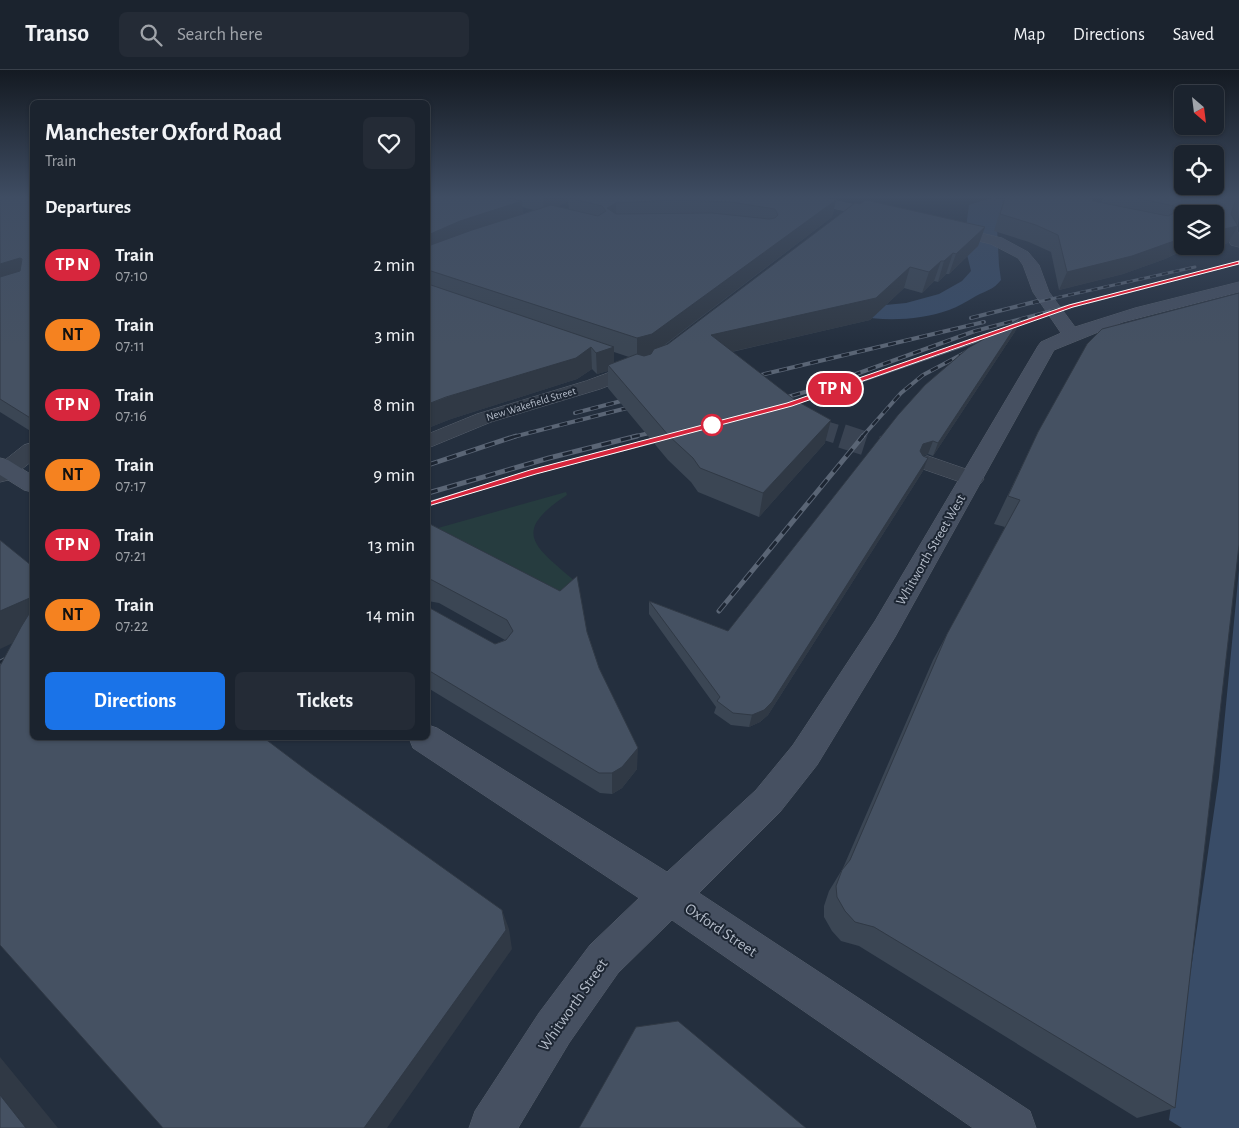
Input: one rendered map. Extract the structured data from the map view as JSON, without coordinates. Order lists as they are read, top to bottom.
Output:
{
  "streets": {
    "main road": ["Whitworth Street West", "Oxford Street", "Whitworth Street"],
    "street": ["New Wakefield Street"]
  },
  "crossings": [
    ["Whitworth Street West", "Oxford Street"],
    ["Whitworth Street West", "Whitworth Street"],
    ["Oxford Street", "Whitworth Street"]
  ],
  "north": "bottom right",
  "page": {
    "header": "Transo",
    "search": "Search here",
    "nav": ["Map", "Directions", "Saved"],
    "on_map": "TP N",
    "heading": [
      ["Manchester Oxford Road", "Train"],
      "Departures"
    ],
    "list": [
      {
        "mark": "TP N",
        "name": "Train",
        "note": "07:10",
        "value": "2 min"
      },
      {
        "mark": "NT",
        "name": "Train",
        "note": "07:11",
        "value": "3 min"
      },
      {
        "mark": "TP N",
        "name": "Train",
        "note": "07:16",
        "value": "8 min"
      },
      {
        "mark": "NT",
        "name": "Train",
        "note": "07:17",
        "value": "9 min"
      },
      {
        "mark": "TP N",
        "name": "Train",
        "note": "07:21",
        "value": "13 min"
      },
      {
        "mark": "NT",
        "name": "Train",
        "note": "07:22",
        "value": "14 min"
      }
    ],
    "buttons": ["Directions", "Tickets"]
  }
}
